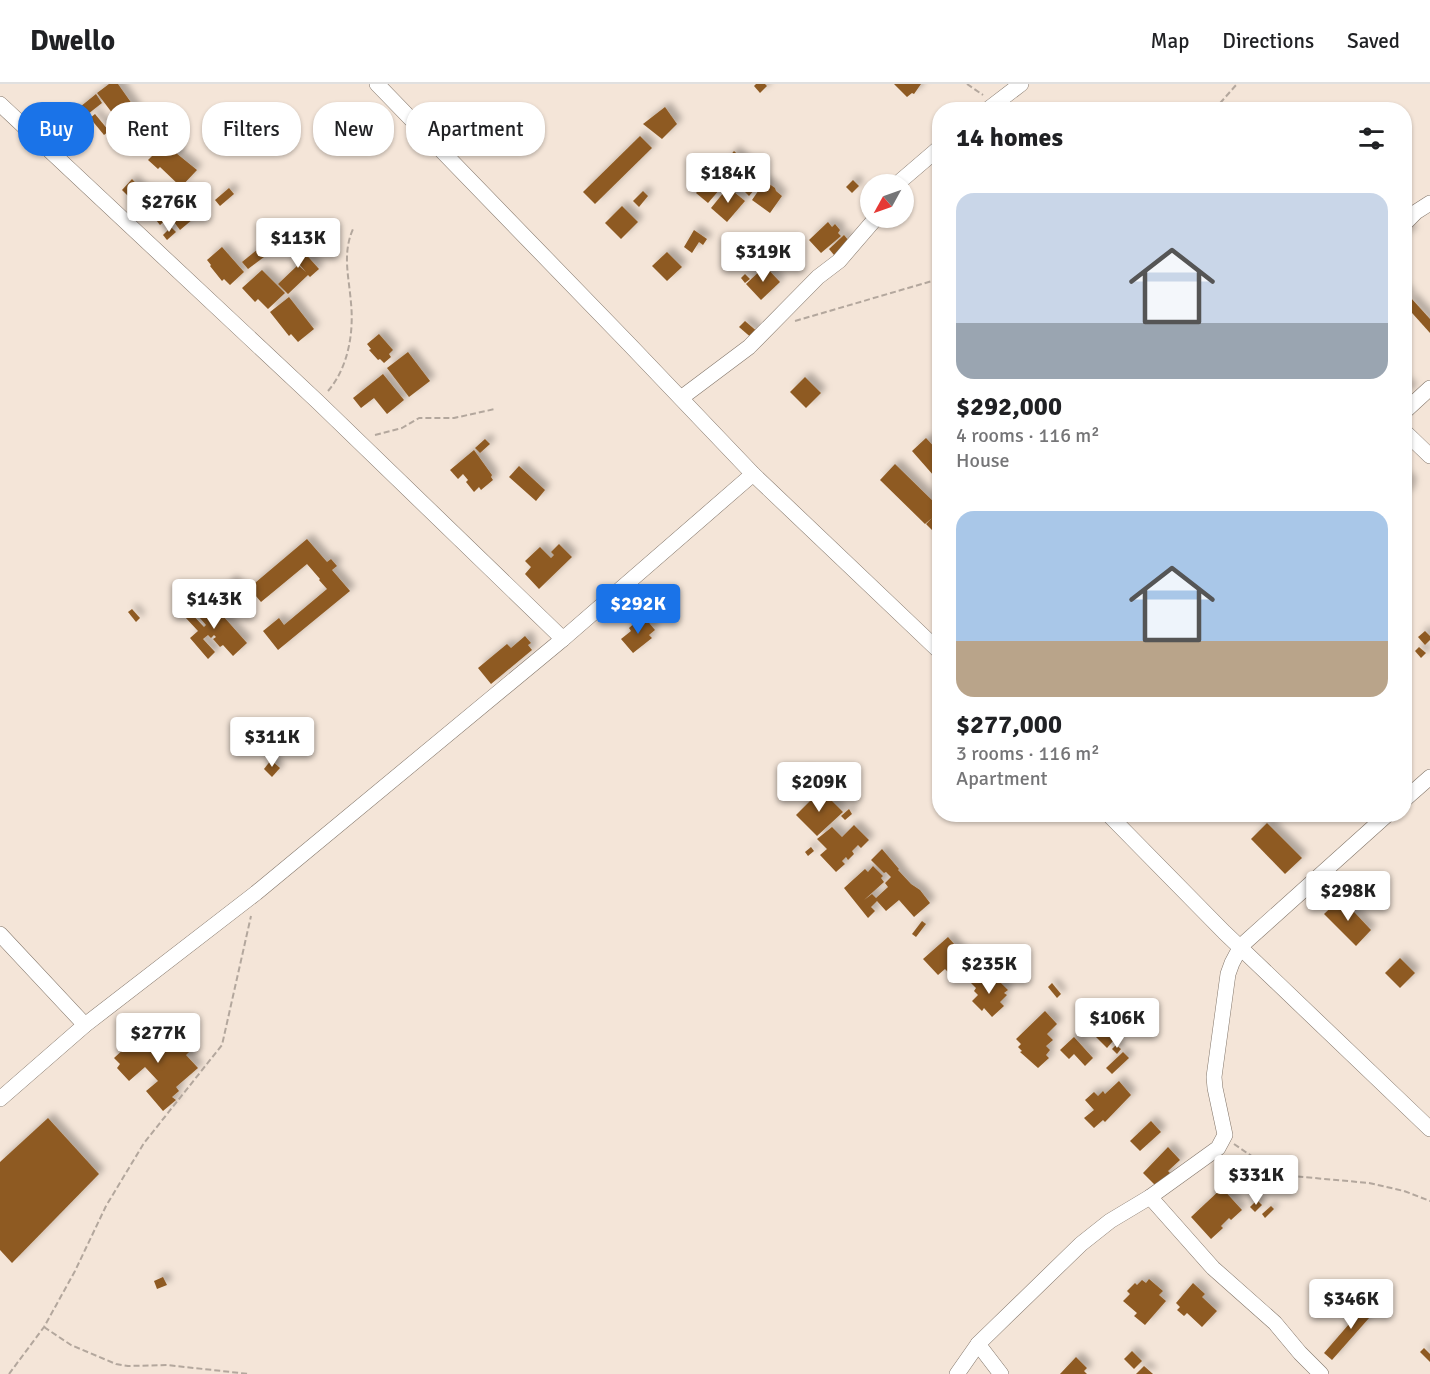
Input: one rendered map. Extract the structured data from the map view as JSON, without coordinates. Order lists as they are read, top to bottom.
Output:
{
  "north": "bottom left",
  "page": {
    "header": "Dwello",
    "nav": ["Map", "Directions", "Saved"],
    "chip": [
      "Buy",
      "Rent",
      "Filters",
      "New",
      "Apartment"
    ],
    "heading": "14 homes",
    "price": [
      "$184K",
      "$276K",
      "$113K",
      "$319K",
      "$143K",
      "$292K",
      "$311K",
      "$209K",
      "$298K",
      "$235K",
      "$106K",
      "$277K",
      "$331K",
      "$346K"
    ],
    "list": [
      {
        "name": "$292,000",
        "note": "4 rooms · 116 m² · House"
      },
      {
        "name": "$277,000",
        "note": "3 rooms · 116 m² · Apartment"
      }
    ]
  }
}
